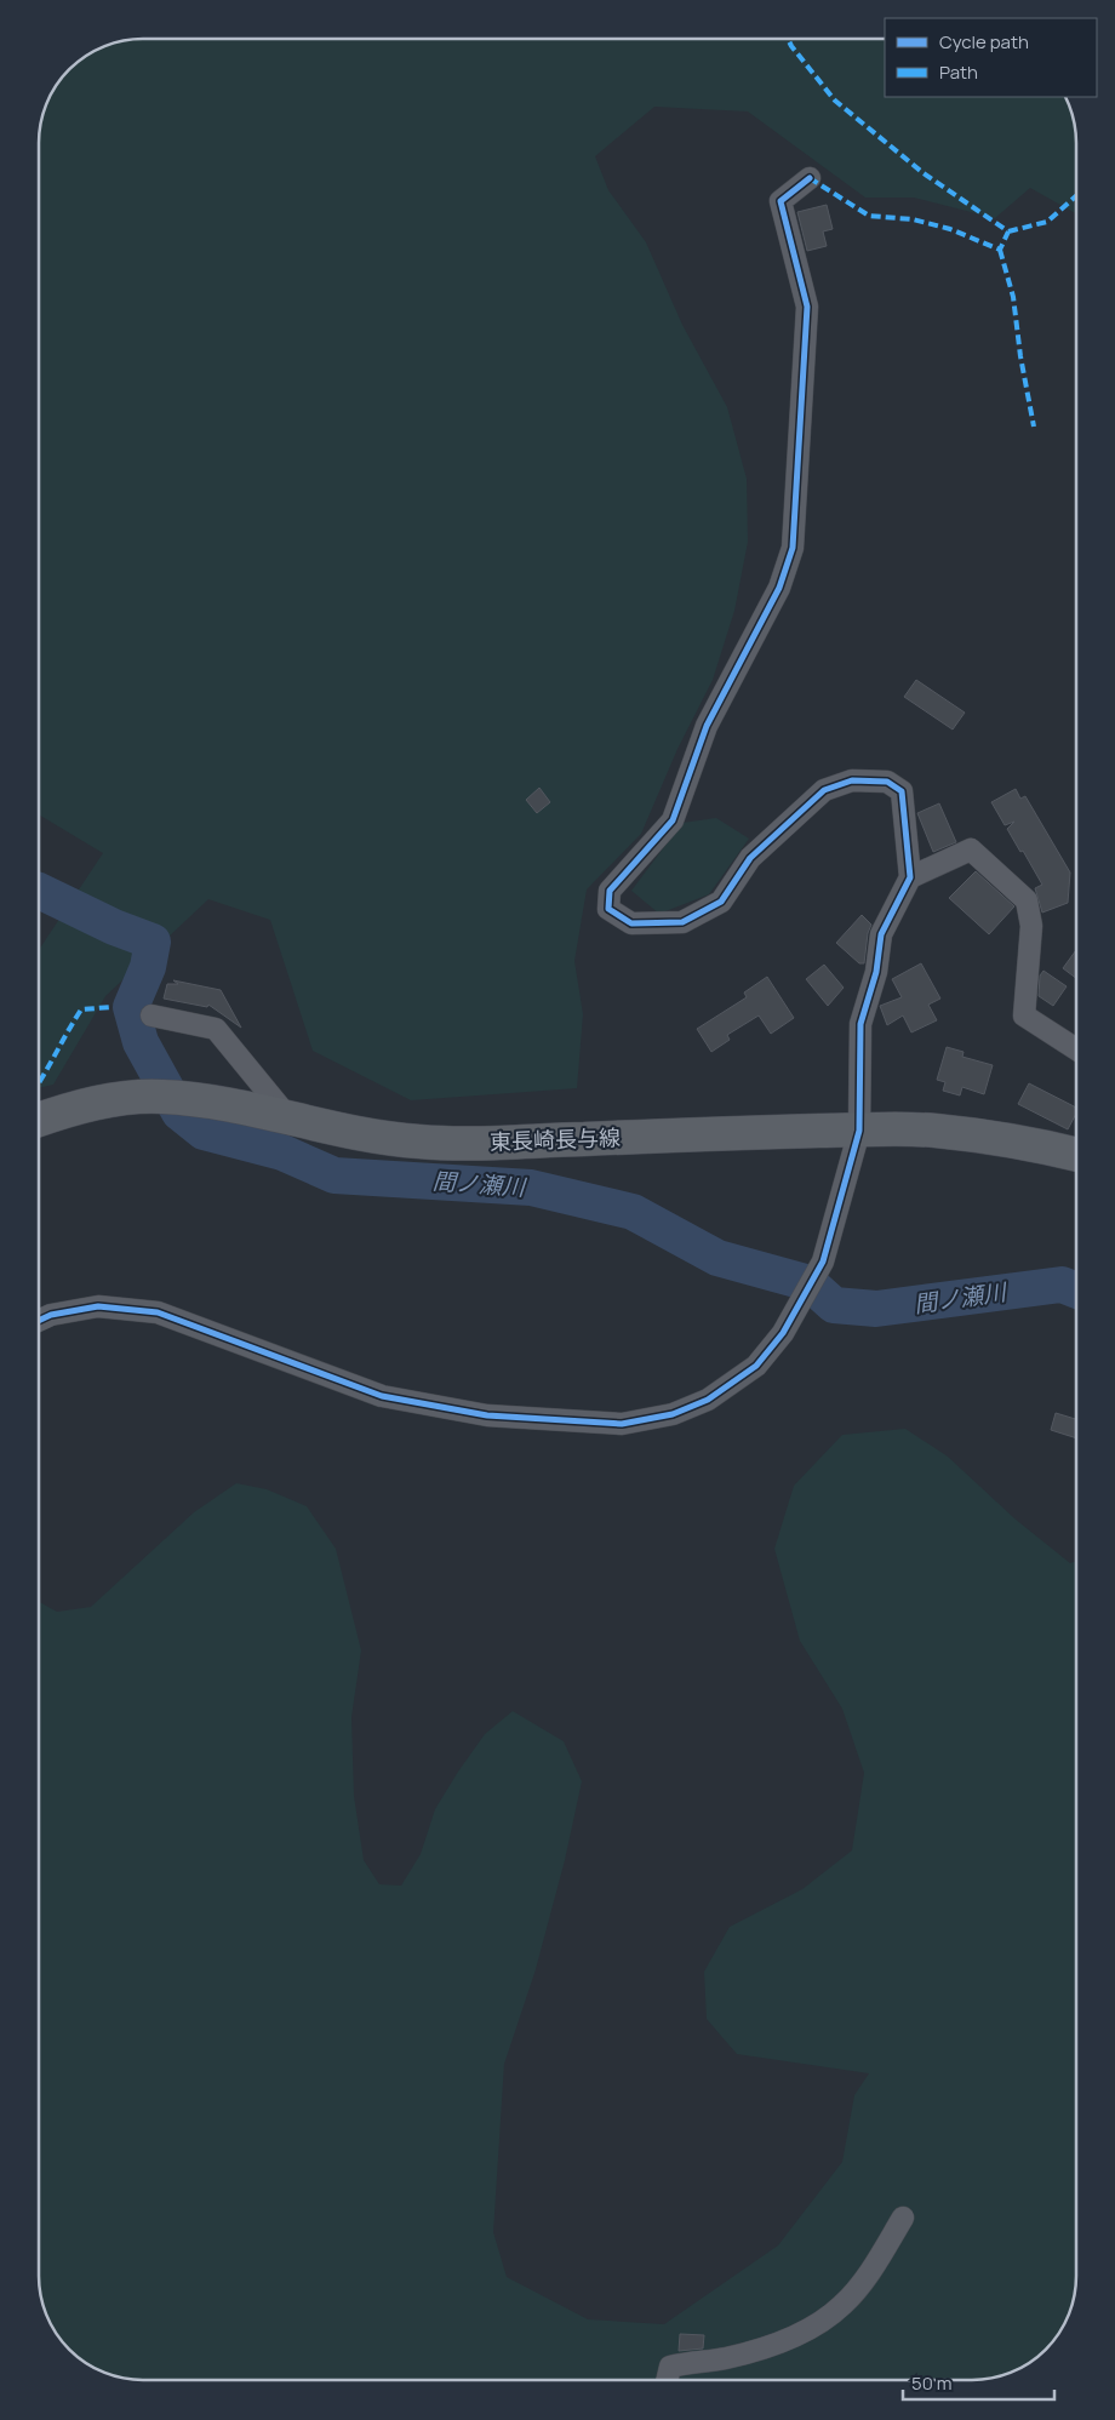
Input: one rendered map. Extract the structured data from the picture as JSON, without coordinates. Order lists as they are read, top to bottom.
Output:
{
  "streets": {
    "main road": ["東長崎長与線"]
  },
  "water": ["間ノ瀬川"],
  "legend": ["Cycle path", "Path"],
  "scale_bar": "50 m"
}
